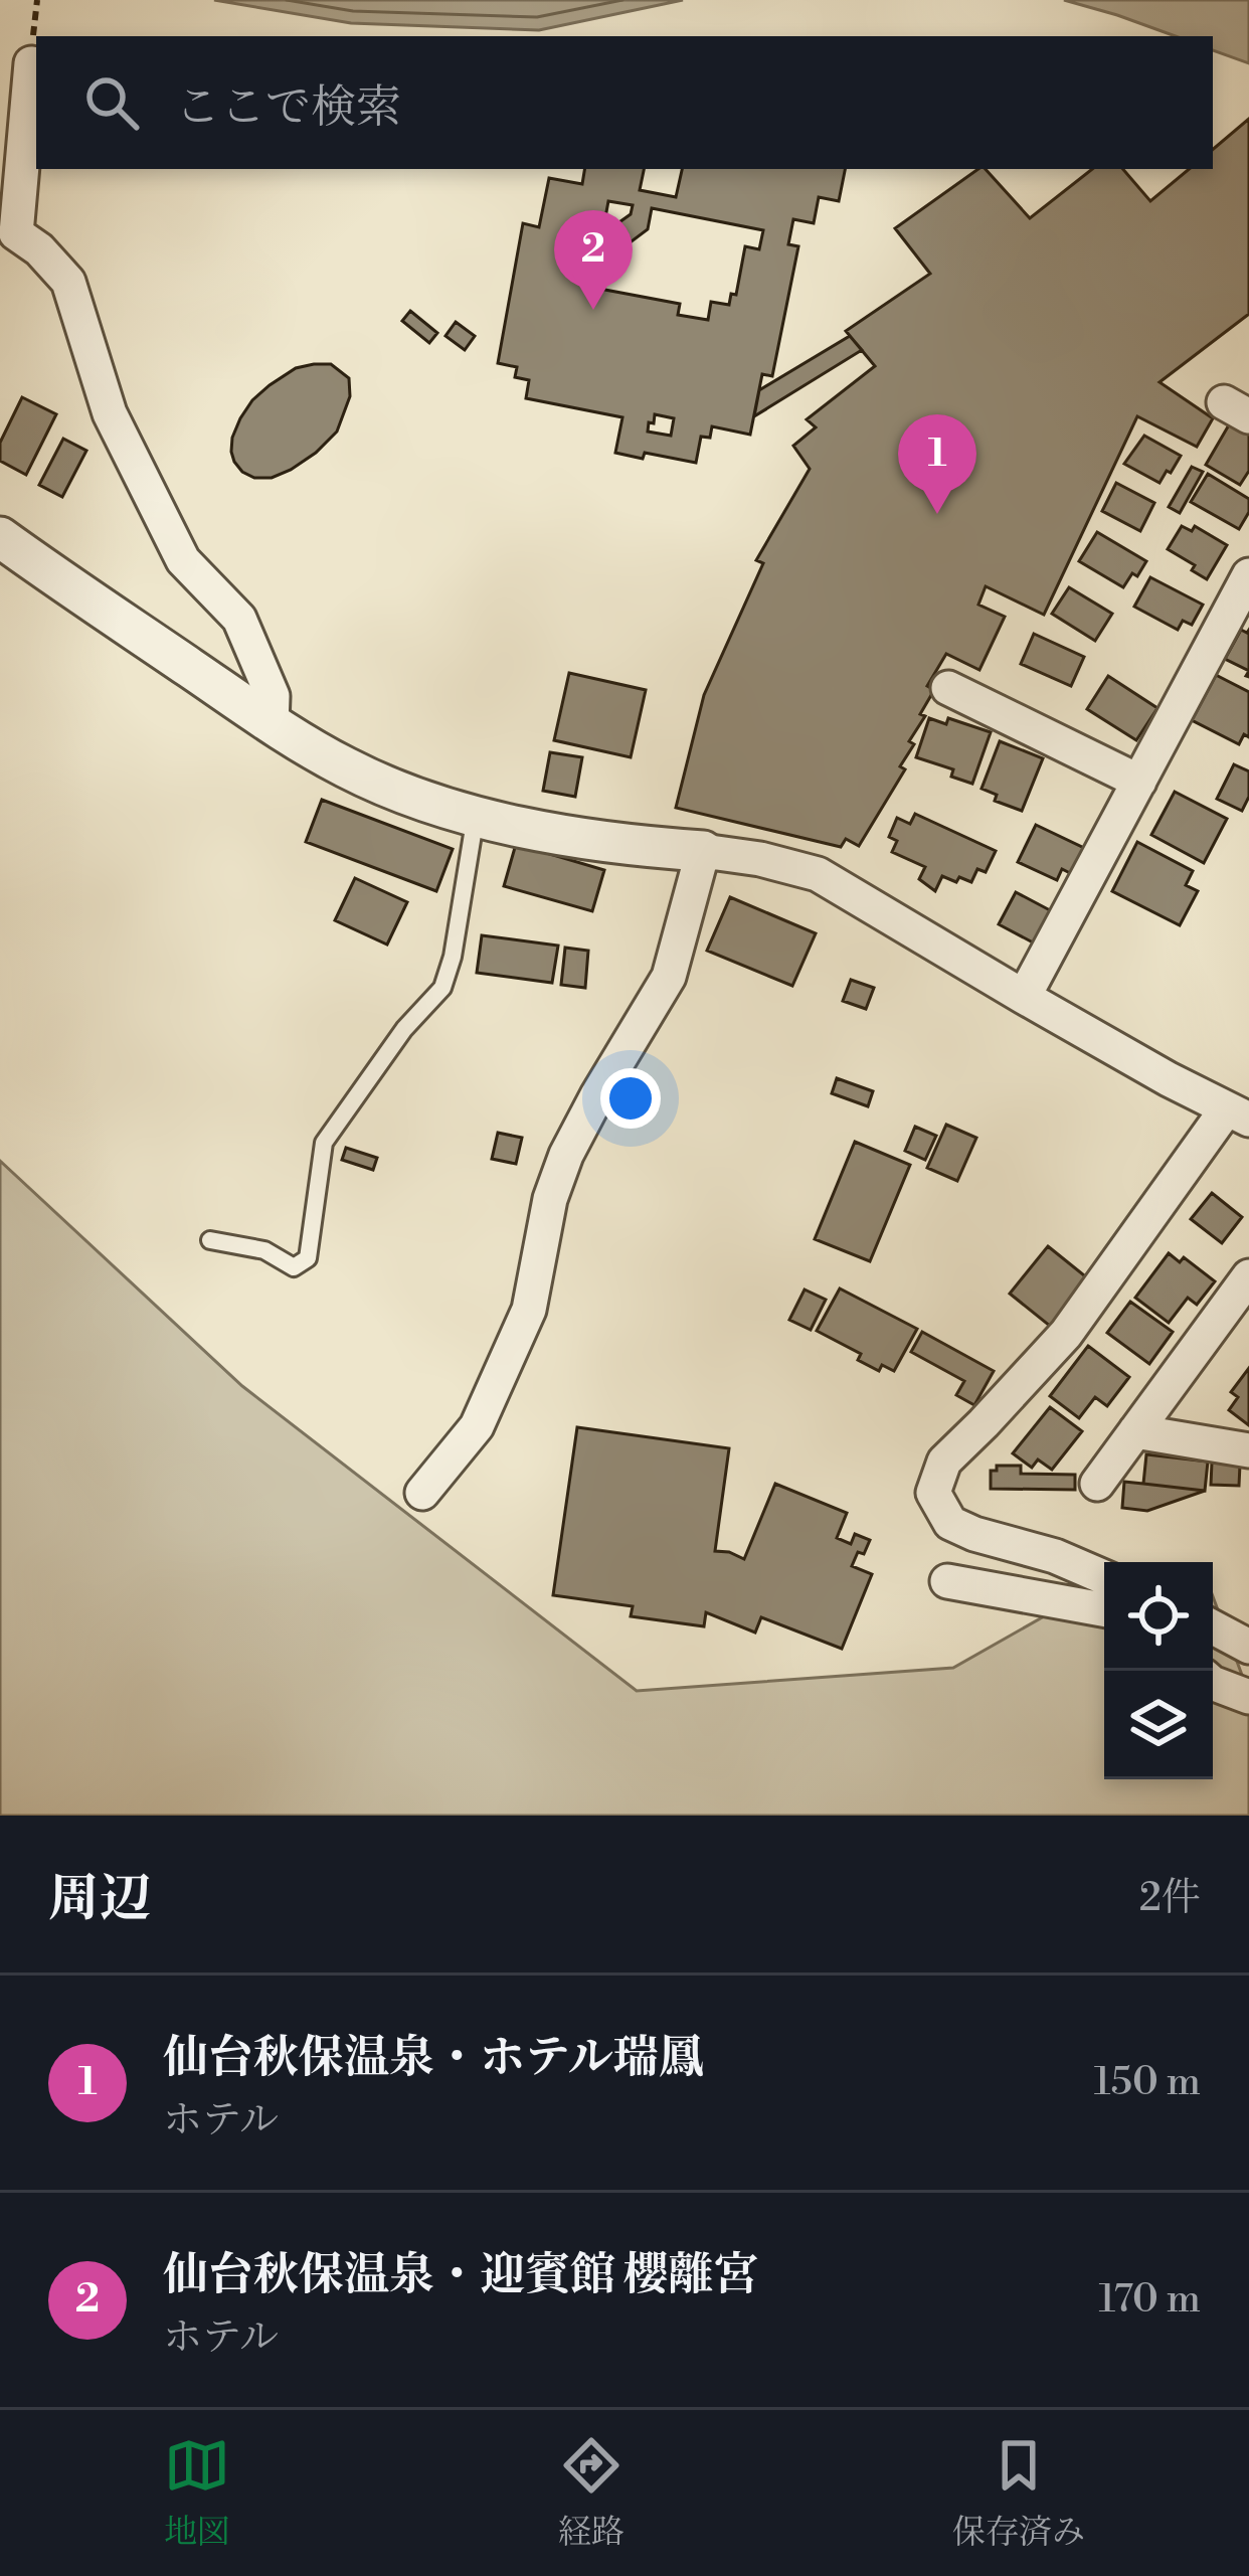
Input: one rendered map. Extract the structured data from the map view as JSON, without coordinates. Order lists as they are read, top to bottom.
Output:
{
  "page": {
    "search": "ここで検索",
    "pins": ["2", "1"],
    "heading": ["周辺", "2件"],
    "list": [
      {
        "mark": "1",
        "name": "仙台秋保温泉・ホテル瑞鳳",
        "note": "ホテル",
        "value": "150 m"
      },
      {
        "mark": "2",
        "name": "仙台秋保温泉・迎賓館 櫻離宮",
        "note": "ホテル",
        "value": "170 m"
      }
    ],
    "nav": ["地図", "経路", "保存済み"]
  }
}
